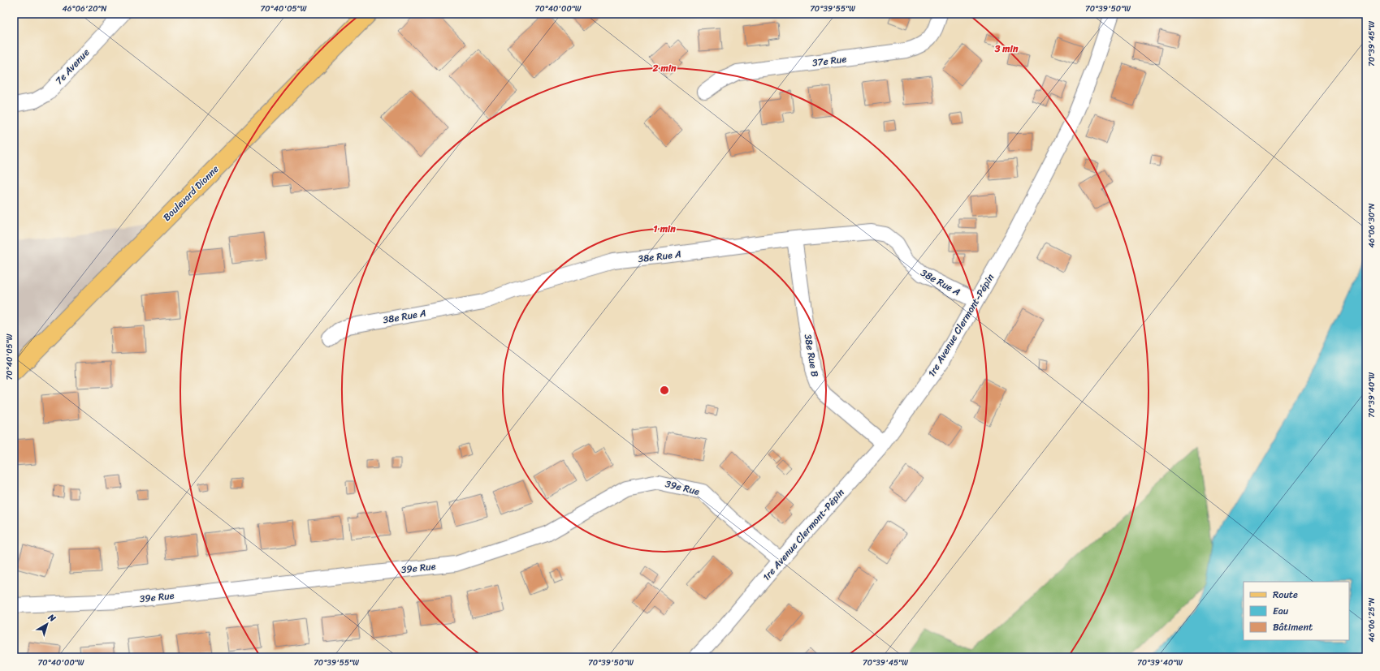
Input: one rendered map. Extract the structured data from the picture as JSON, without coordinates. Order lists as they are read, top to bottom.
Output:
{
  "streets": {
    "main road": ["Boulevard Dionne"],
    "street": [
      "37e Rue",
      "7e Avenue",
      "38e Rue A",
      "1re Avenue Clermont-Pépin",
      "38e Rue B",
      "39e Rue"
    ]
  },
  "crossings": [
    ["38e Rue A", "1re Avenue Clermont-Pépin"],
    ["38e Rue A", "38e Rue B"],
    ["1re Avenue Clermont-Pépin", "38e Rue B"],
    ["1re Avenue Clermont-Pépin", "39e Rue"]
  ],
  "legend": ["Route", "Eau", "Bâtiment"],
  "north": "top right",
  "coordinates": [
    "46°06'20\"N",
    "70°40'05\"W",
    "70°40'00\"W",
    "70°39'55\"W",
    "70°39'50\"W",
    "70°39'45\"W",
    "46°06'30\"N",
    "70°39'40\"W",
    "46°06'25\"N"
  ],
  "rings": ["3 min", "2 min", "1 min"]
}
